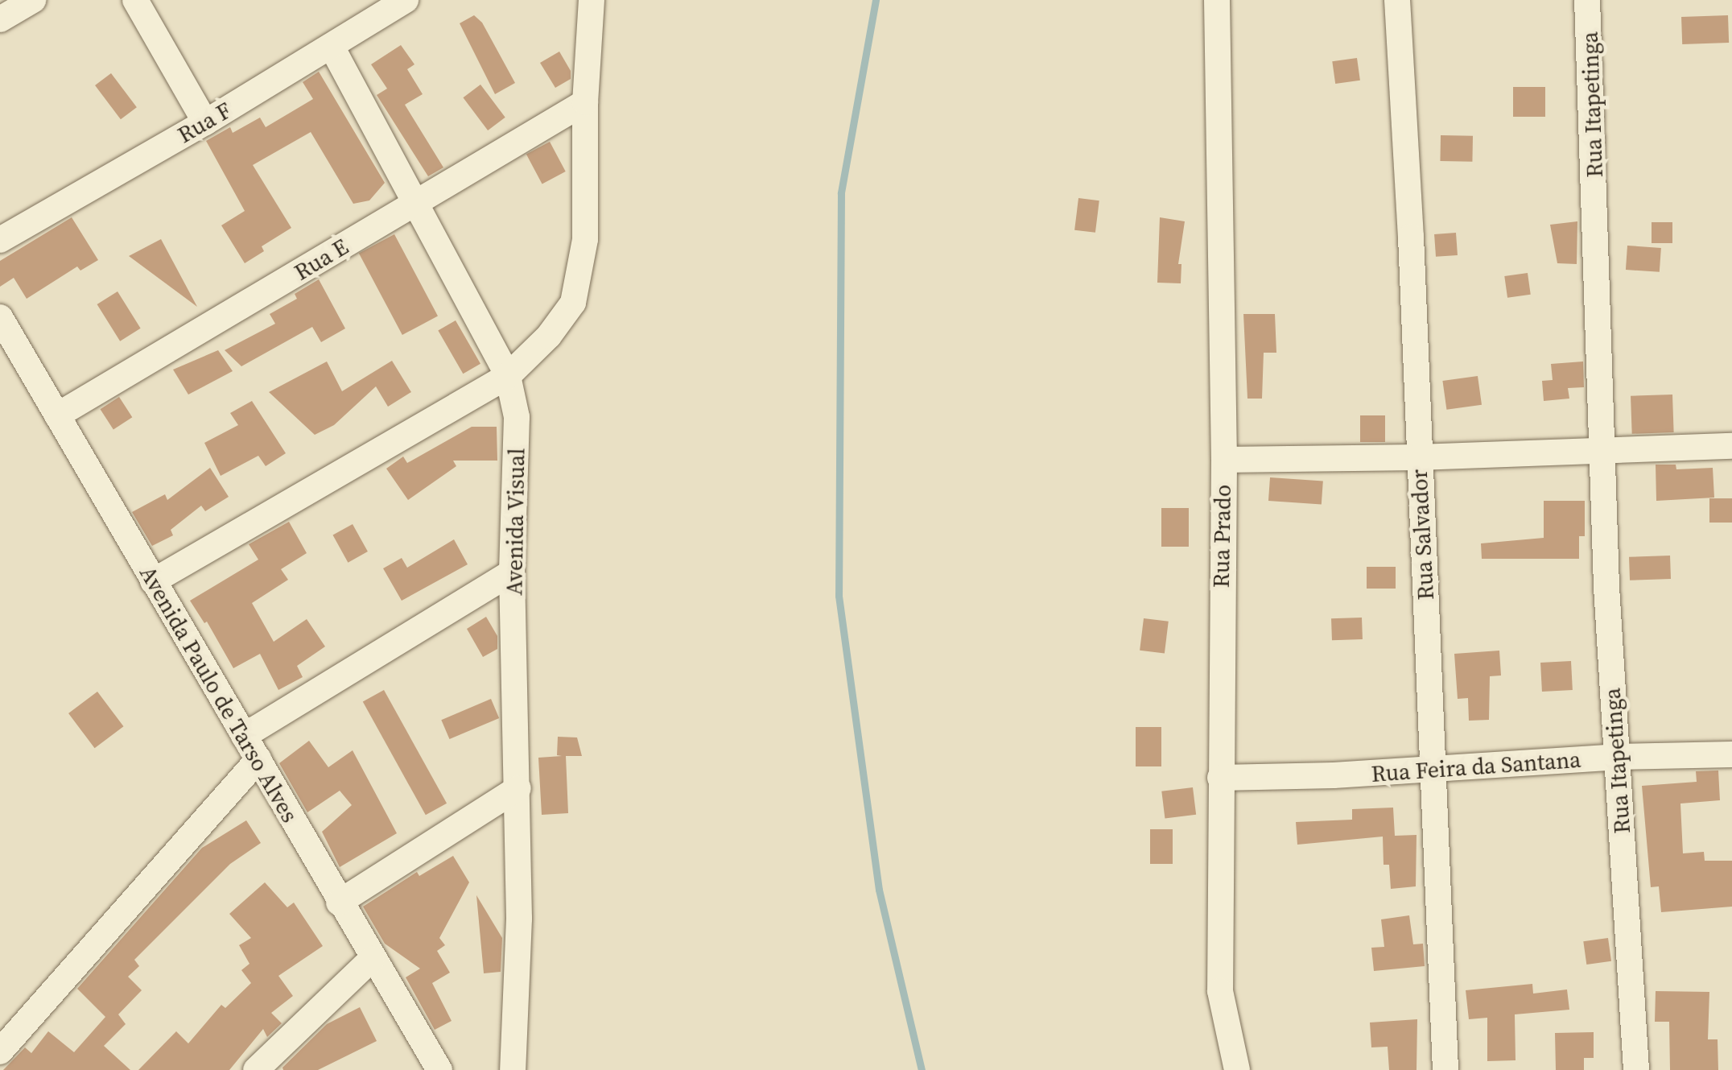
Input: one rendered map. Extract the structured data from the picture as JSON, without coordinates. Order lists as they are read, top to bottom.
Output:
{
  "streets": {
    "street": [
      "Rua Itapetinga",
      "Rua F",
      "Rua E",
      "Avenida Visual",
      "Rua Salvador",
      "Rua Prado",
      "Avenida Paulo de Tarso Alves",
      "Rua Feira da Santana"
    ]
  },
  "crossings": [
    ["Rua Itapetinga", "Rua Feira da Santana"],
    ["Rua F", "Avenida Visual"],
    ["Rua E", "Avenida Visual"],
    ["Rua E", "Avenida Paulo de Tarso Alves"],
    ["Rua Salvador", "Rua Feira da Santana"],
    ["Rua Prado", "Rua Feira da Santana"]
  ]
}
